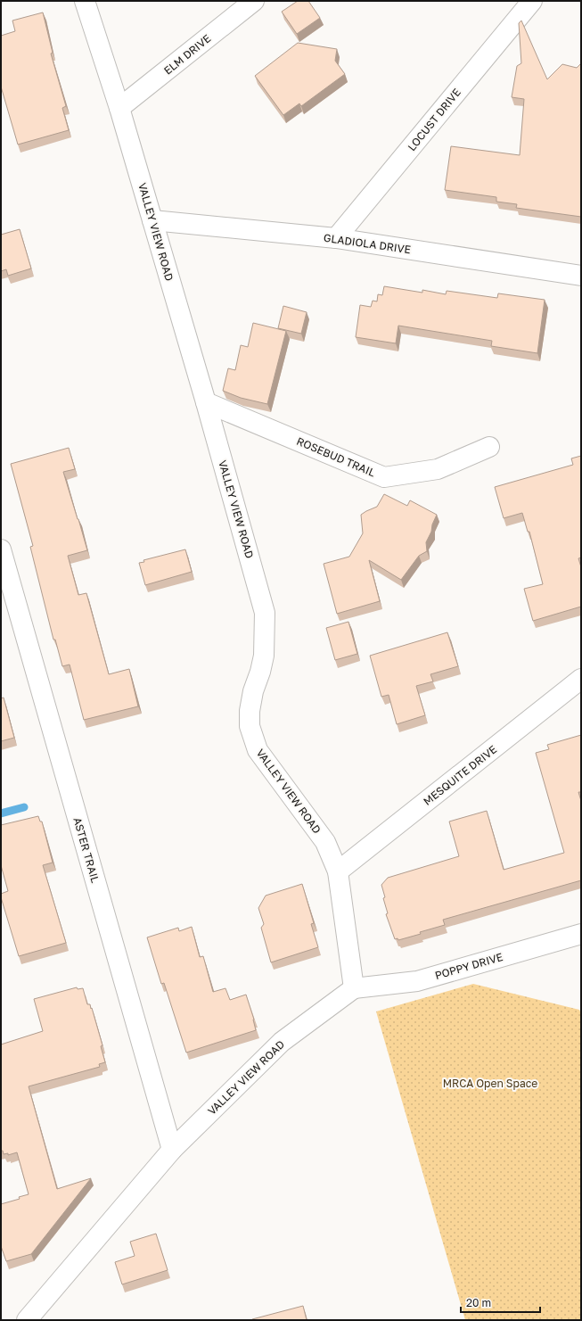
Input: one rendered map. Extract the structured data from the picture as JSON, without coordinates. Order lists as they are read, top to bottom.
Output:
{
  "streets": {
    "street": [
      "ELM DRIVE",
      "LOCUST DRIVE",
      "VALLEY VIEW ROAD",
      "GLADIOLA DRIVE",
      "ROSEBUD TRAIL",
      "MESQUITE DRIVE",
      "ASTER TRAIL",
      "POPPY DRIVE"
    ]
  },
  "crossings": [
    ["ELM DRIVE", "VALLEY VIEW ROAD"],
    ["LOCUST DRIVE", "GLADIOLA DRIVE"],
    ["VALLEY VIEW ROAD", "GLADIOLA DRIVE"],
    ["VALLEY VIEW ROAD", "ROSEBUD TRAIL"],
    ["VALLEY VIEW ROAD", "MESQUITE DRIVE"],
    ["VALLEY VIEW ROAD", "ASTER TRAIL"],
    ["VALLEY VIEW ROAD", "POPPY DRIVE"]
  ],
  "parks": ["MRCA Open Space"],
  "scale_bar": "20 m"
}
